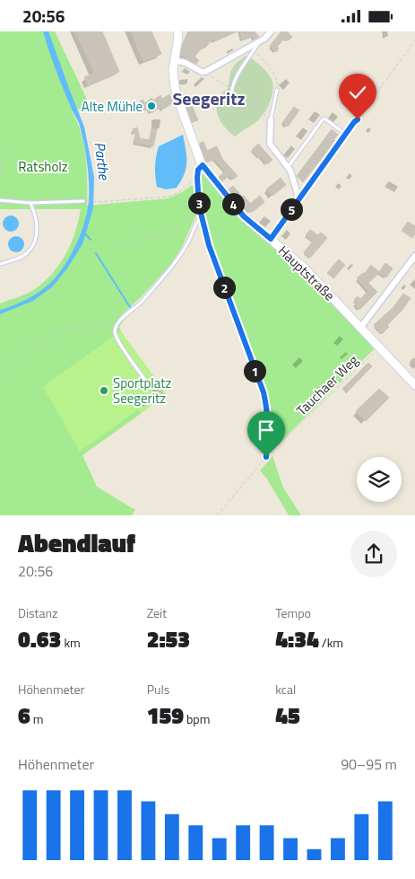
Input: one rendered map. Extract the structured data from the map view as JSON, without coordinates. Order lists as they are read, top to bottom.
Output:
{
  "streets": {
    "street": ["Hauptstraße"],
    "path": ["Tauchaer Weg"]
  },
  "crossings": [
    ["Hauptstraße", "Tauchaer Weg"]
  ],
  "districts": ["Seegeritz"],
  "water": ["Parthe"],
  "parks": ["Ratsholz"],
  "places": ["Alte Mühle", "Sportplatz Seegeritz"],
  "page": {
    "status": "20:56",
    "pins": [
      "3",
      "4",
      "5",
      "2",
      "1"
    ],
    "heading": ["Abendlauf", "20:56"],
    "stats": [
      ["Distanz", "0.63 km"],
      ["Zeit", "2:53"],
      ["Tempo", "4:34 /km"],
      ["Höhenmeter", "6 m"],
      ["Puls", "159 bpm"],
      ["kcal", "45"]
    ],
    "chart": ["Höhenmeter", "90–95 m"]
  }
}
